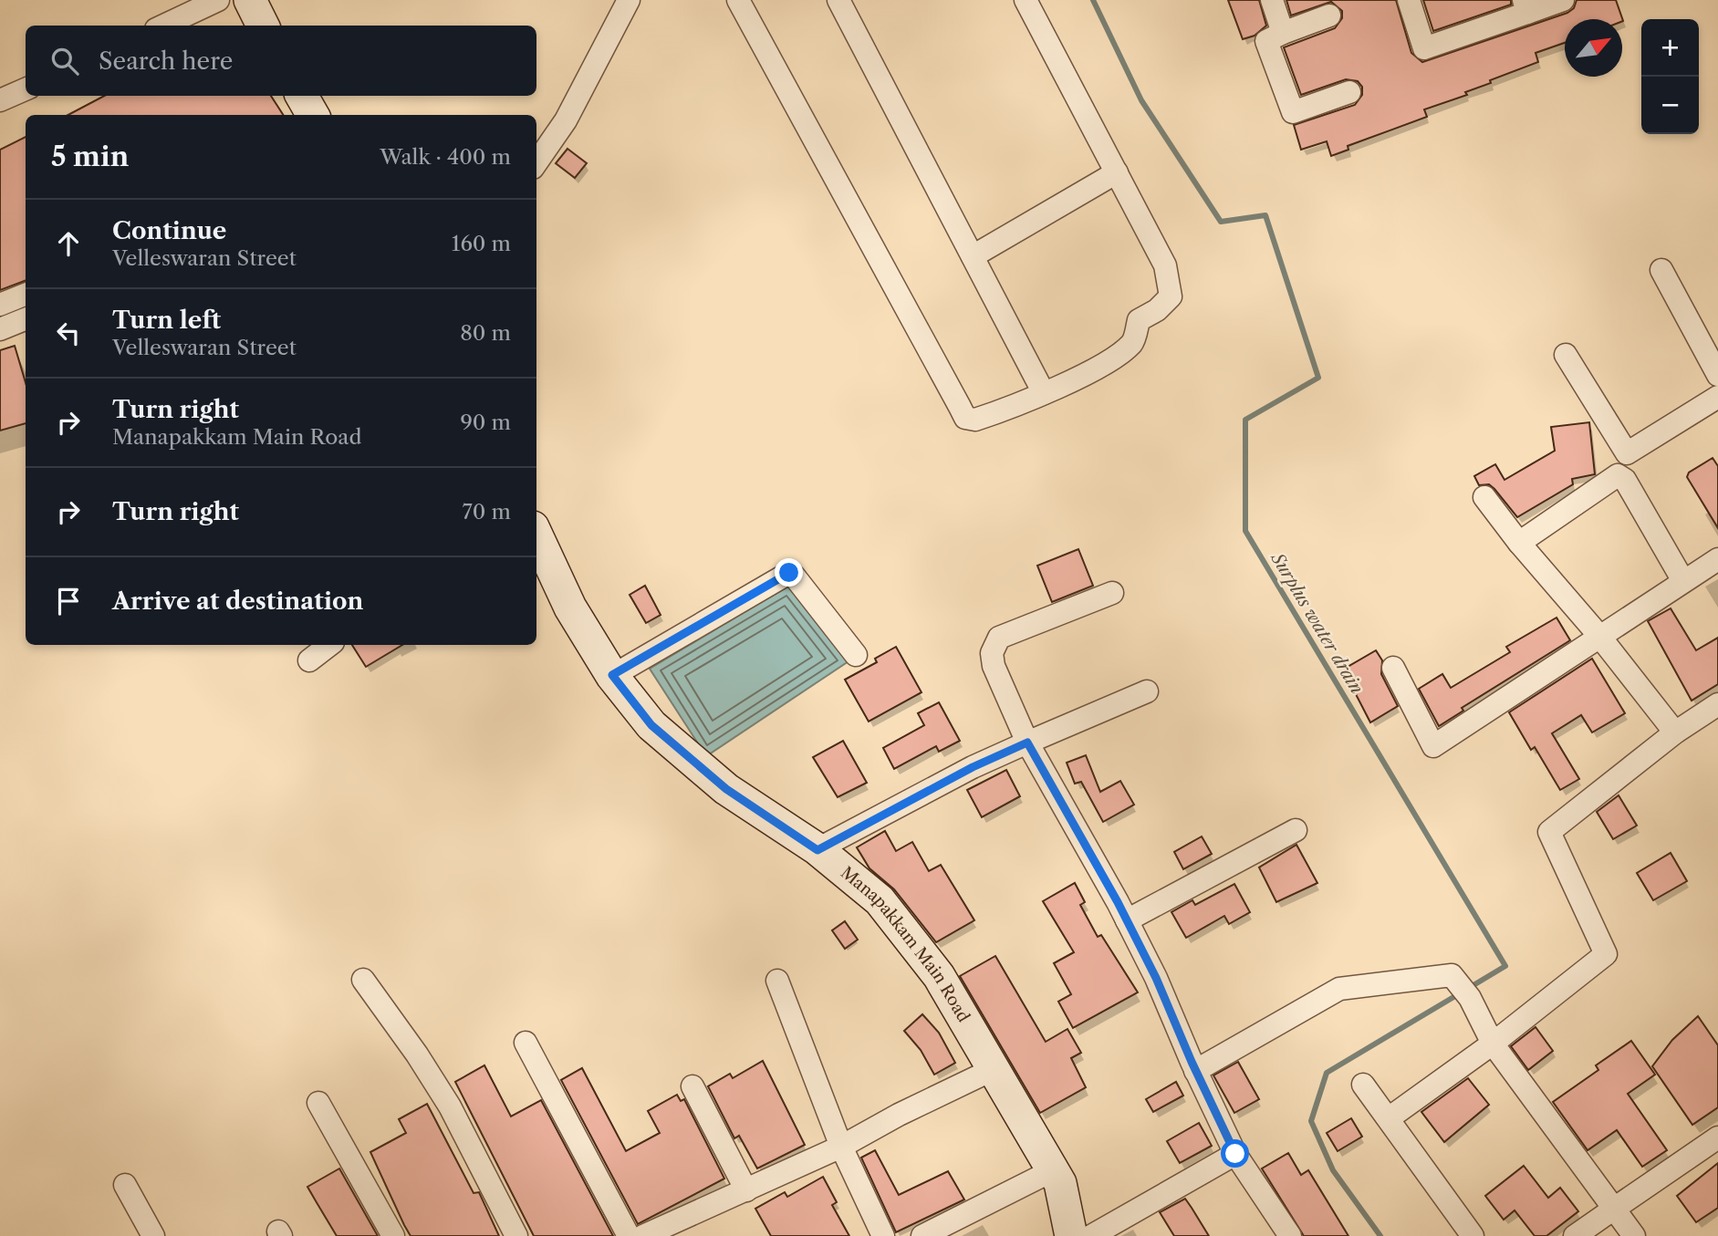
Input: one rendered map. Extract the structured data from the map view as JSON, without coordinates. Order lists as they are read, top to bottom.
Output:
{
  "streets": {
    "main road": ["Manapakkam Main Road"]
  },
  "water": ["Surplus water drain"],
  "north": "top right",
  "page": {
    "map_buttons": ["+", "−"],
    "search": "Search here",
    "heading": ["5 min", "Walk · 400 m"],
    "list": [
      ["Continue", "Velleswaran Street", "160 m"],
      ["Turn left", "Velleswaran Street", "80 m"],
      ["Turn right", "Manapakkam Main Road", "90 m"],
      ["Turn right", "70 m"],
      "Arrive at destination"
    ]
  }
}
